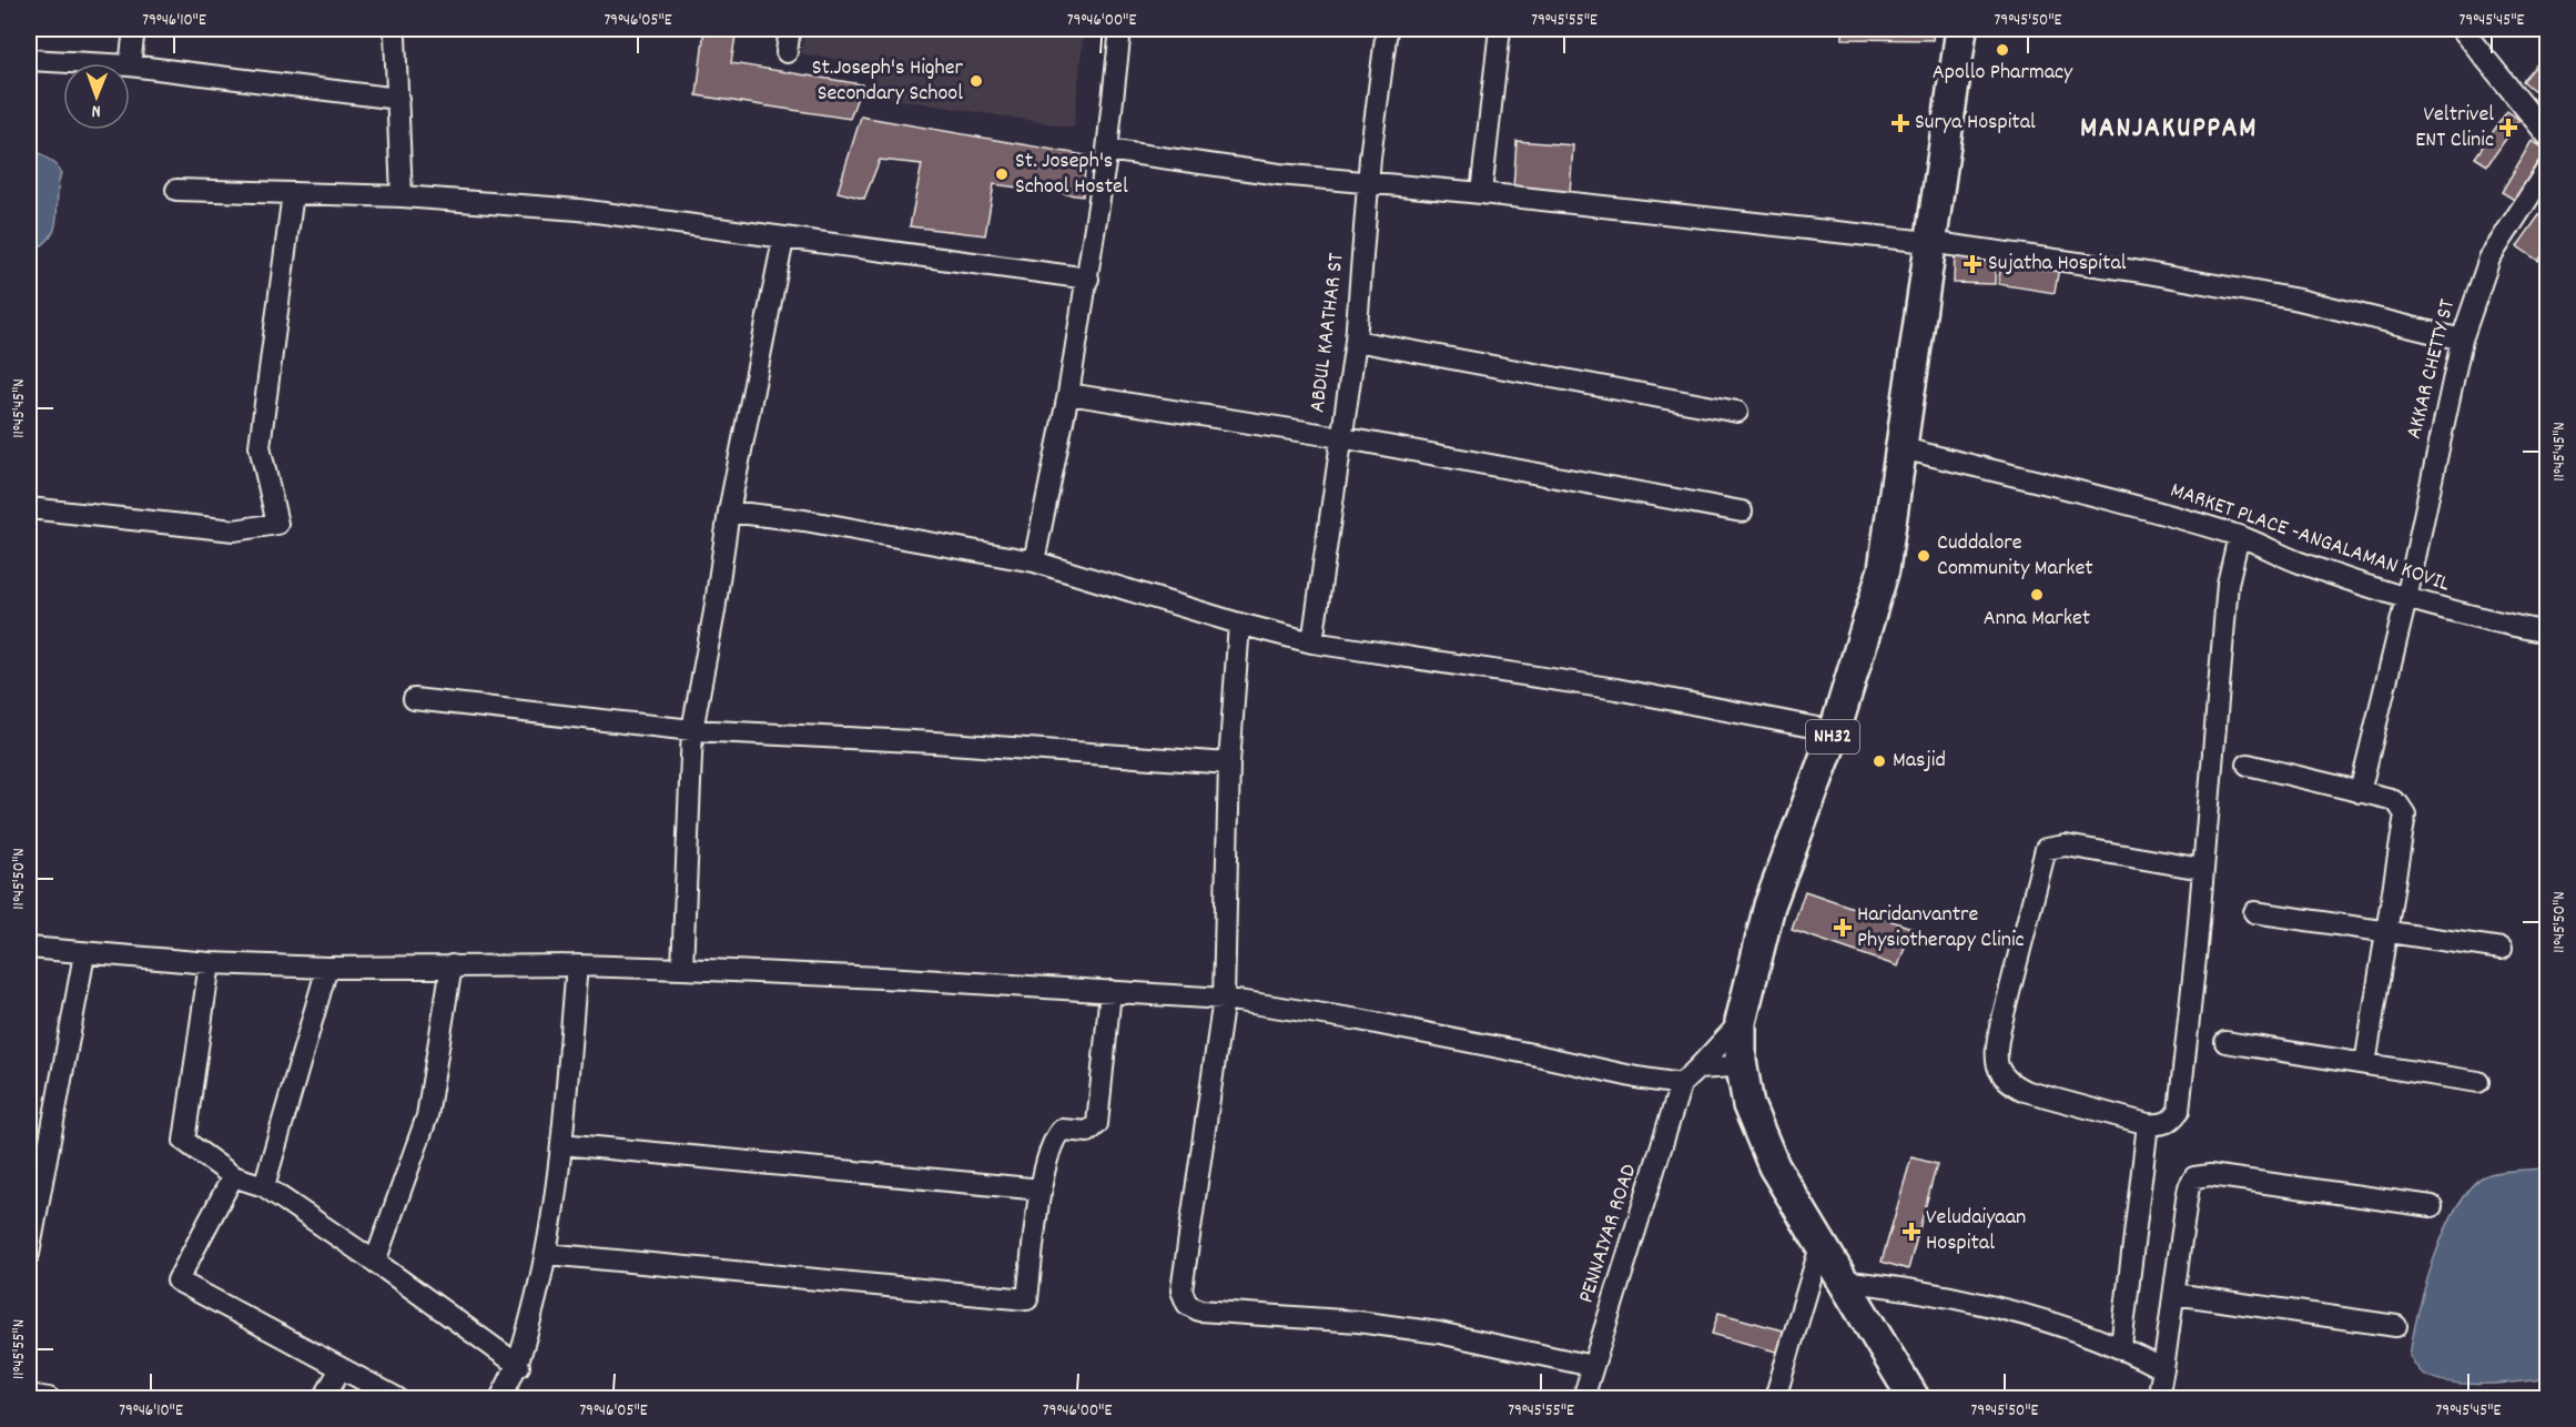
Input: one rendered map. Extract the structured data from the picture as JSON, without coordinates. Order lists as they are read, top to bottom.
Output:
{
  "streets": {
    "highway": ["NH32"],
    "street": [
      "ABDUL KAATHAR ST",
      "AKKAR CHETTY ST",
      "MARKET PLACE -ANGALAMAN KOVIL",
      "PENNAIYAR ROAD"
    ]
  },
  "crossings": [
    ["AKKAR CHETTY ST", "MARKET PLACE -ANGALAMAN KOVIL"],
    ["MARKET PLACE -ANGALAMAN KOVIL", "NH32"]
  ],
  "districts": ["MANJAKUPPAM"],
  "places": {
    "other": [
      "Apollo Pharmacy",
      "St.Joseph's Higher Secondary School",
      "St. Joseph's School Hostel",
      "Cuddalore Community Market",
      "Anna Market",
      "Masjid"
    ],
    "health": [
      "Surya Hospital",
      "Veltrivel ENT Clinic",
      "Sujatha Hospital",
      "Haridanvantre Physiotherapy Clinic",
      "Veludaiyaan Hospital"
    ]
  },
  "north": "bottom",
  "coordinates": [
    "79°46'10\"E",
    "79°46'05\"E",
    "79°46'00\"E",
    "79°45'55\"E",
    "79°45'50\"E",
    "79°45'45\"E",
    "11°45'45\"N",
    "11°45'50\"N",
    "11°45'55\"N"
  ]
}
